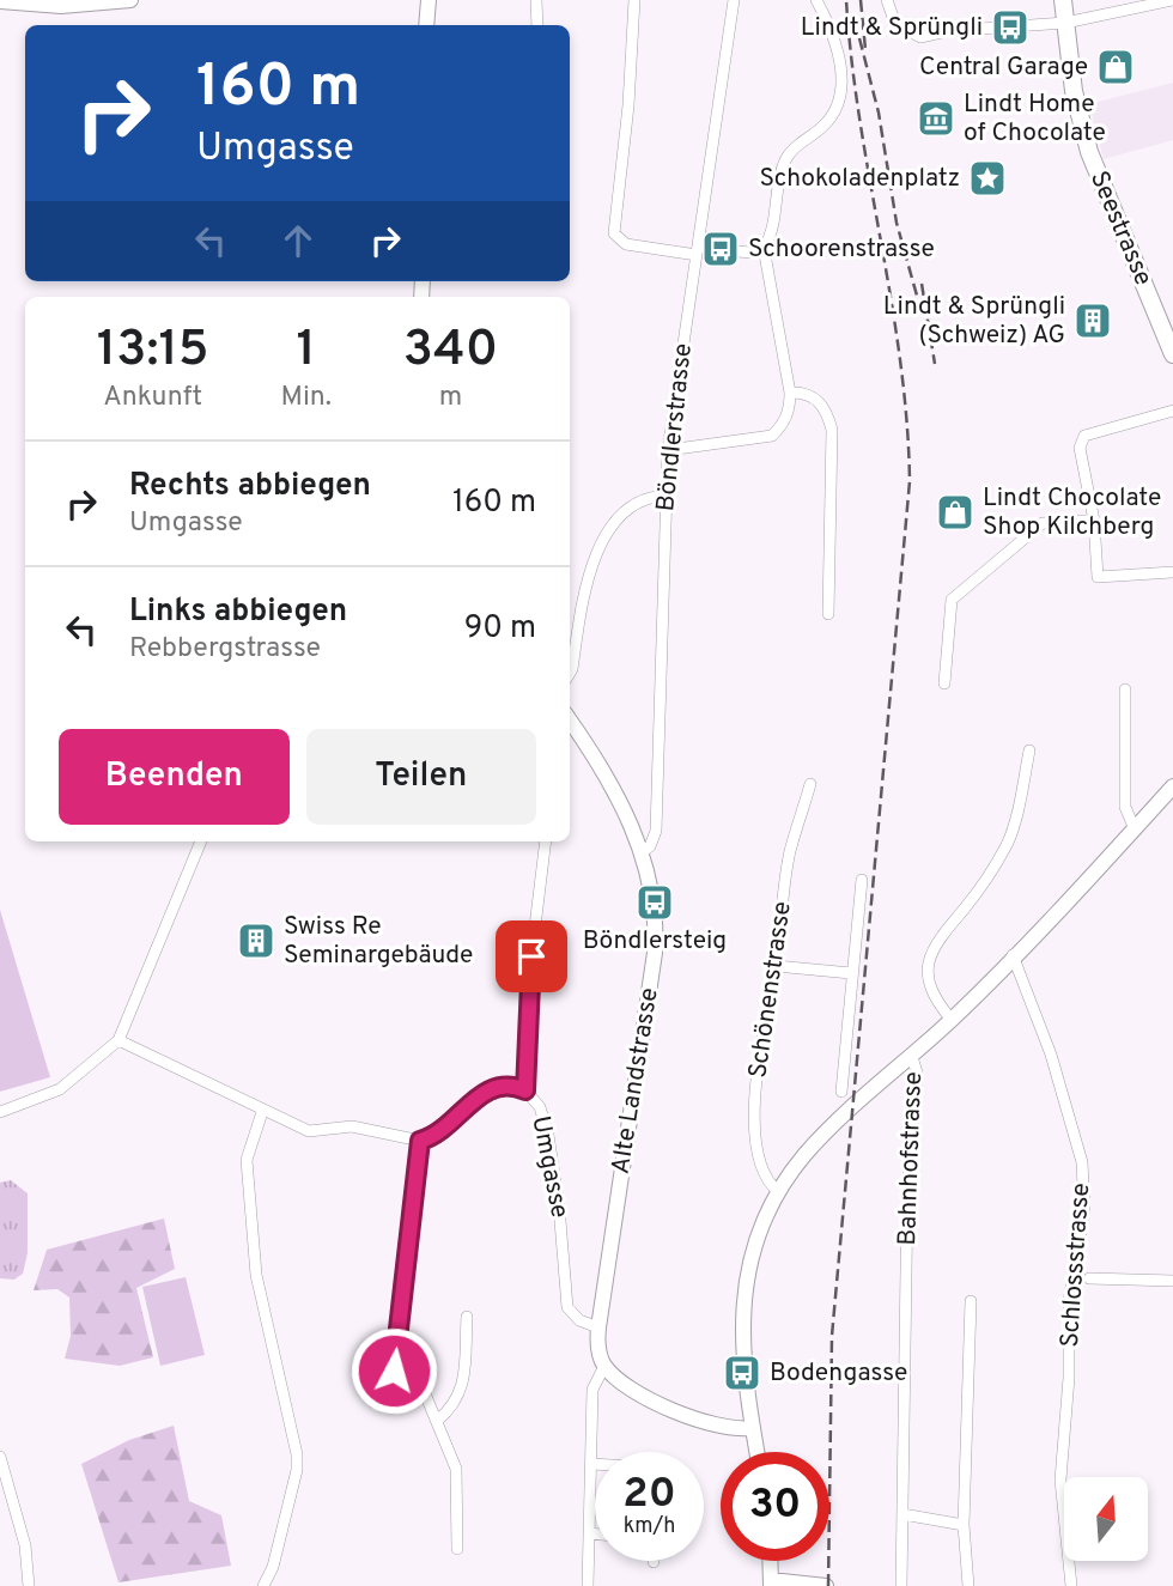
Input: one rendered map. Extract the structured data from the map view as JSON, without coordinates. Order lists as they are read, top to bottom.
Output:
{
  "streets": {
    "main road": ["Seestrasse"],
    "street": [
      "Böndlerstrasse",
      "Schönenstrasse",
      "Alte Landstrasse",
      "Bahnhofstrasse",
      "Umgasse",
      "Schlossstrasse"
    ]
  },
  "crossings": [
    ["Böndlerstrasse", "Alte Landstrasse"],
    ["Alte Landstrasse", "Umgasse"],
    ["Bahnhofstrasse", "Schlossstrasse"]
  ],
  "places": {
    "bus stop": [
      "Lindt & Sprüngli",
      "Schoorenstrasse",
      "Böndlersteig",
      "Bodengasse"
    ],
    "shop": ["Central Garage", "Lindt Chocolate Shop Kilchberg"],
    "museum": ["Lindt Home of Chocolate"],
    "place": ["Schokoladenplatz"],
    "building": ["Lindt & Sprüngli (Schweiz) AG", "Swiss Re Seminargebäude"]
  },
  "north": "top",
  "page": {
    "turn": ["160 m", "Umgasse"],
    "eta": [
      "13:15",
      "Ankunft",
      "1",
      "Min.",
      "340",
      "m"
    ],
    "list": [
      {
        "name": "Rechts abbiegen",
        "note": "Umgasse",
        "value": "160 m"
      },
      {
        "name": "Links abbiegen",
        "note": "Rebbergstrasse",
        "value": "90 m"
      }
    ],
    "buttons": ["Beenden", "Teilen"],
    "speed": "20 km/h",
    "limit": "30"
  }
}
